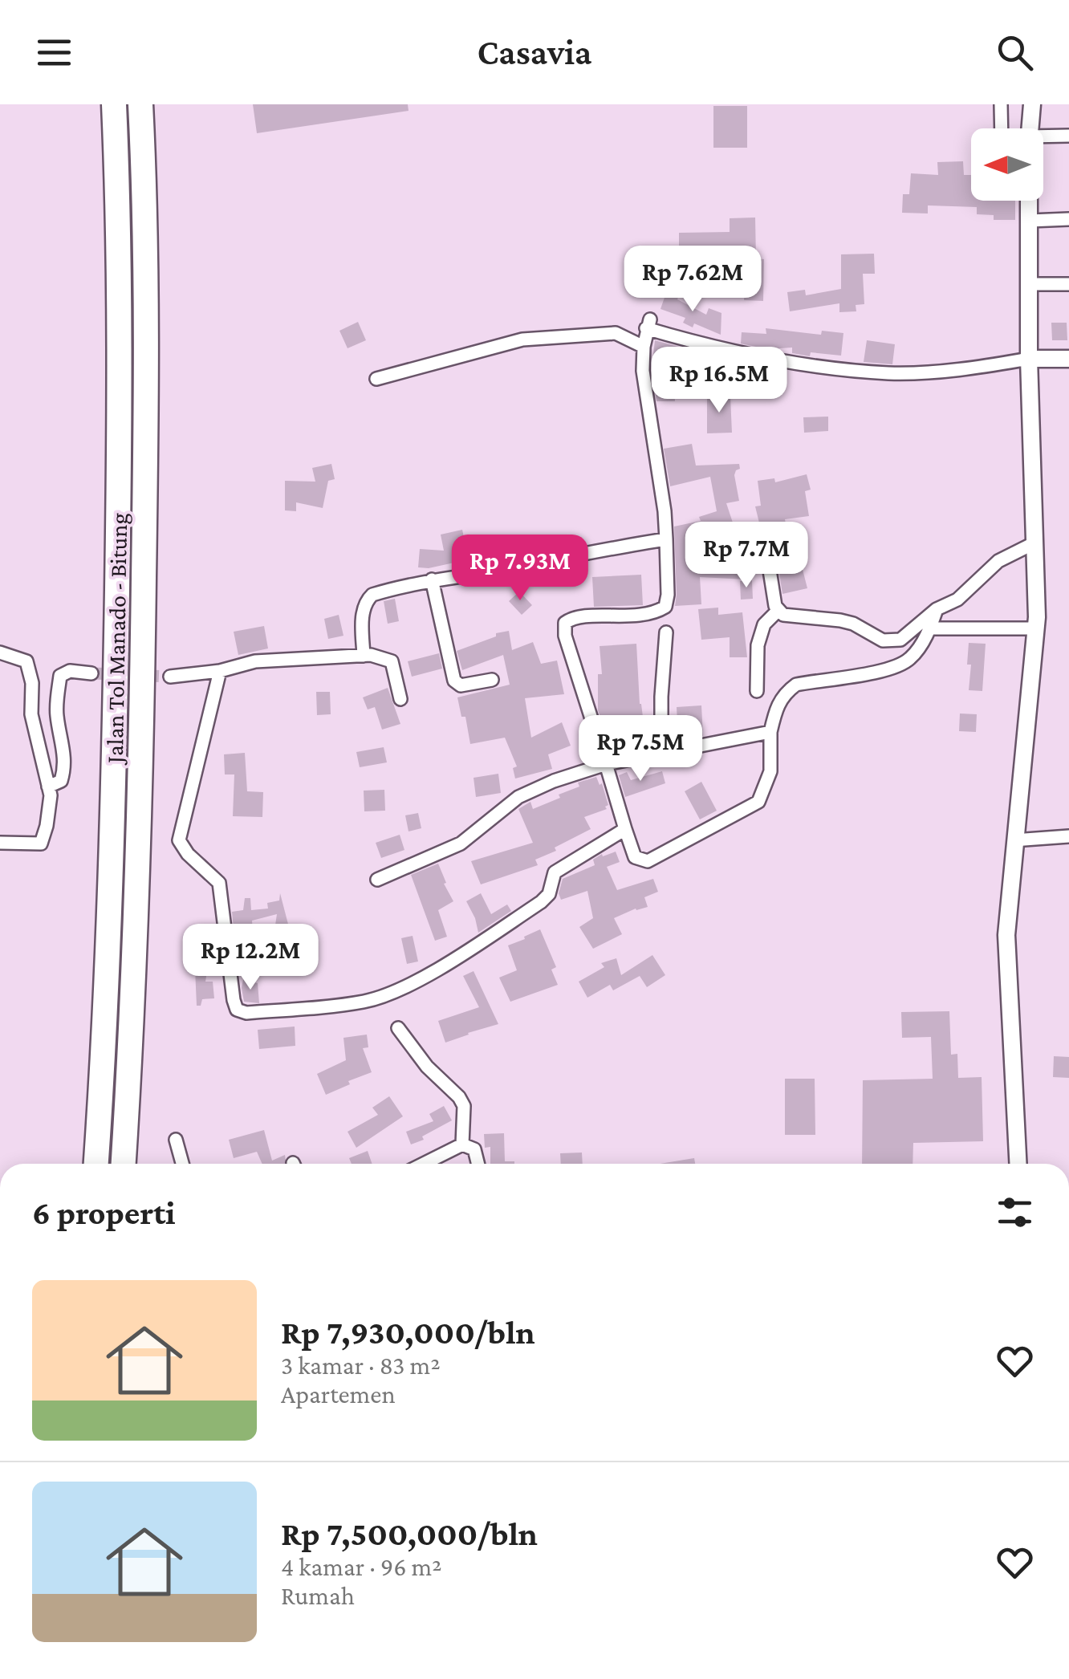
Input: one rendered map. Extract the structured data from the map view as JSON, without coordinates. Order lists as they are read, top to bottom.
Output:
{
  "streets": {
    "highway": ["Jalan Tol Manado - Bitung"]
  },
  "north": "left",
  "page": {
    "header": "Casavia",
    "price": [
      "Rp 7.62M",
      "Rp 16.5M",
      "Rp 7.7M",
      "Rp 7.93M",
      "Rp 7.5M",
      "Rp 12.2M"
    ],
    "heading": "6 properti",
    "list": [
      {
        "name": "Rp 7,930,000/bln",
        "note": "3 kamar · 83 m² · Apartemen"
      },
      {
        "name": "Rp 7,500,000/bln",
        "note": "4 kamar · 96 m² · Rumah"
      }
    ]
  }
}
